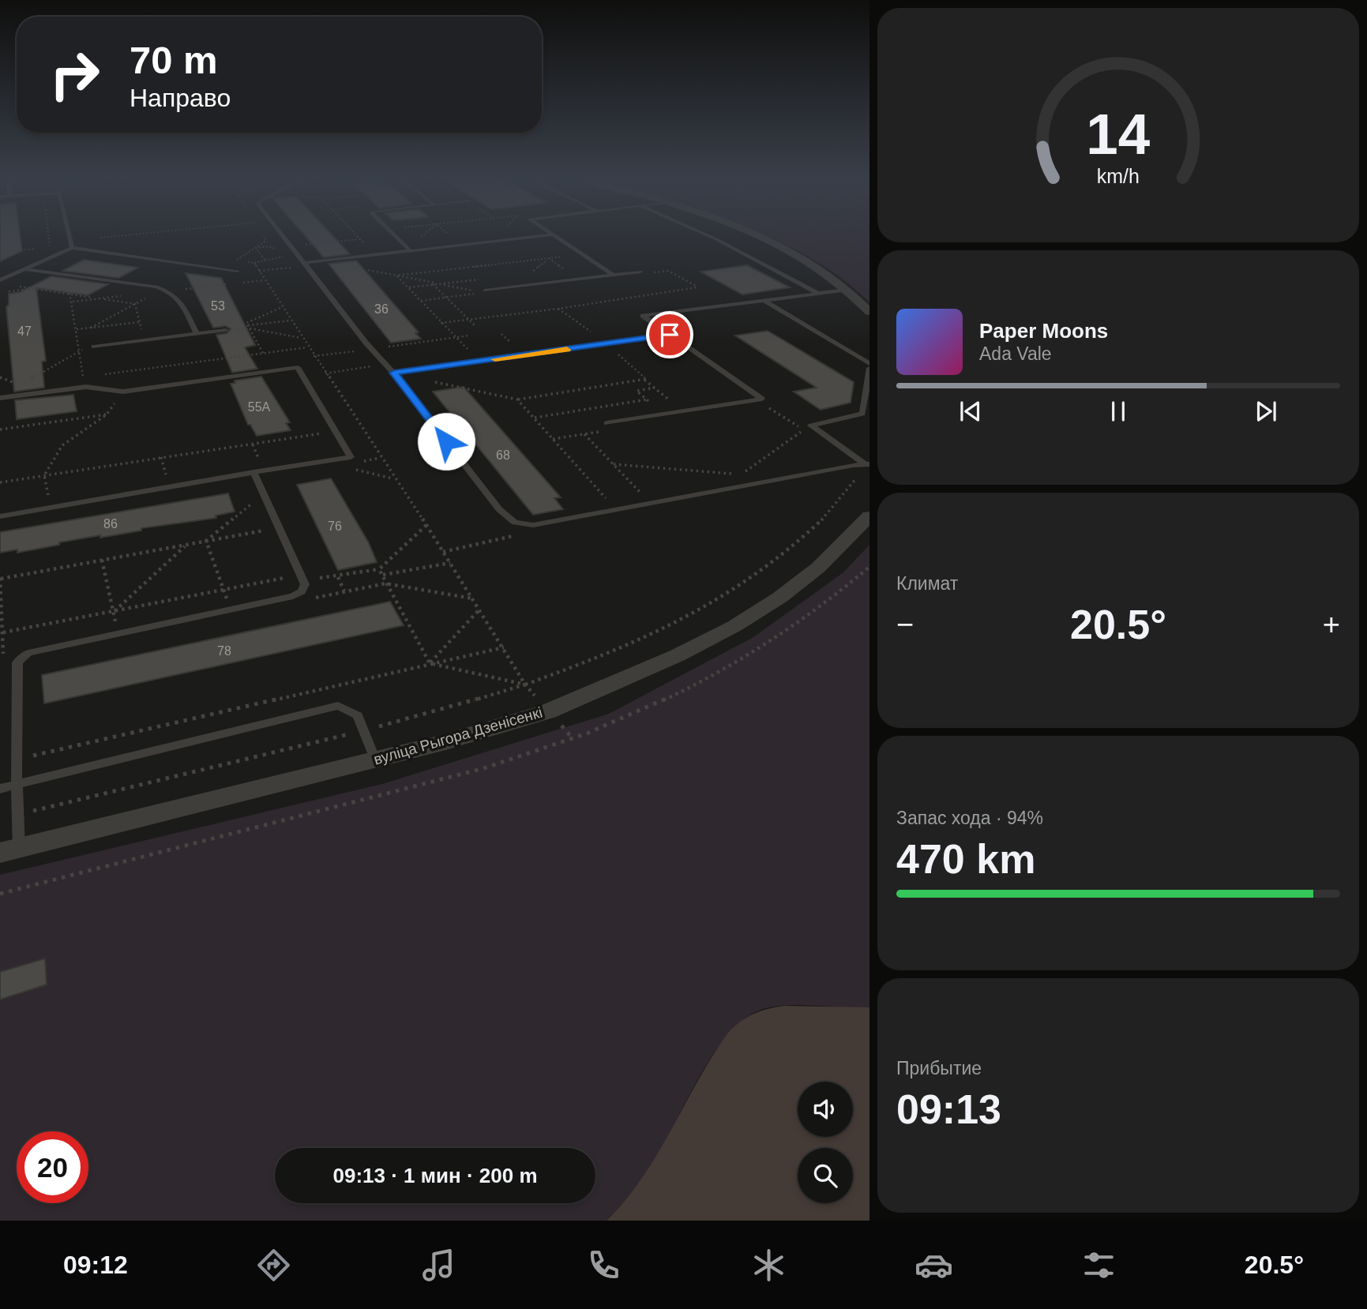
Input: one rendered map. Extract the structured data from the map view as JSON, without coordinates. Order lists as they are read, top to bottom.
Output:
{
  "streets": {
    "street": ["вуліца Рыгора Дзенісенкі"]
  },
  "house_numbers": [
    "53",
    "36",
    "47",
    "55A",
    "68",
    "86",
    "76",
    "78"
  ],
  "page": {
    "turn": ["70 m", "Направо"],
    "song": ["Paper Moons", "Ada Vale"],
    "tile": [
      "Климат",
      ["Запас хода · 94%", "470 km"],
      ["Прибытие", "09:13"]
    ],
    "heat": ["−", "20.5°", "+"],
    "limit": "20",
    "trip": "09:13 · 1 мин · 200 m",
    "tabs": ["09:12", "20.5°"],
    "gauge": ["14", "km/h"]
  }
}
